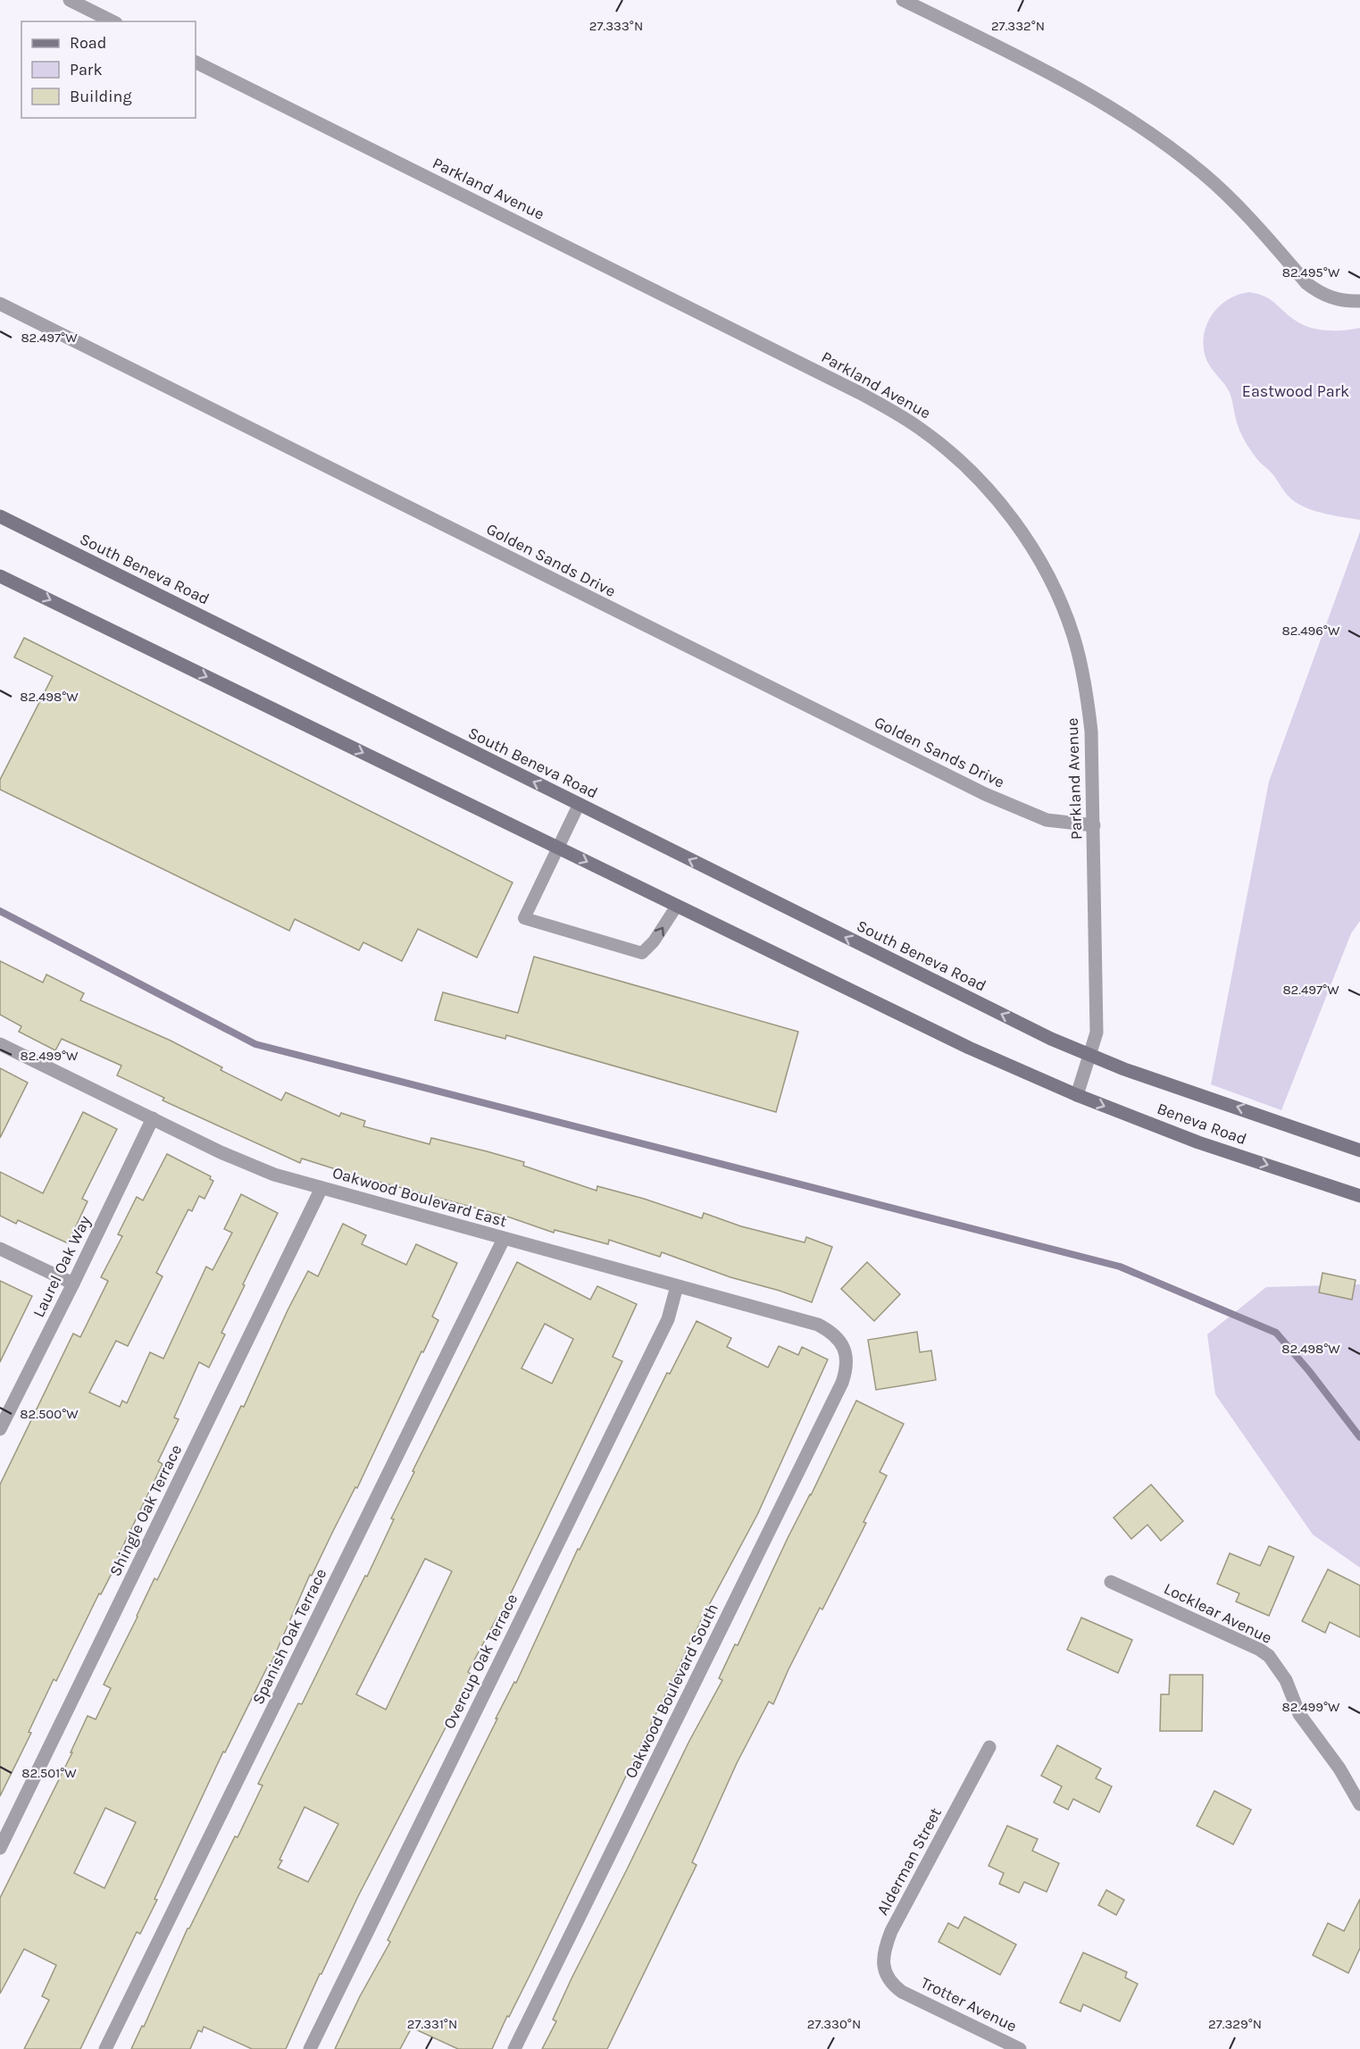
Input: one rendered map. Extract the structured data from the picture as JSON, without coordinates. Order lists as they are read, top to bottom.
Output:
{
  "streets": {
    "main road": ["South Beneva Road", "Beneva Road"],
    "street": [
      "Parkland Avenue",
      "Golden Sands Drive",
      "Oakwood Boulevard East",
      "Laurel Oak Way",
      "Shingle Oak Terrace",
      "Locklear Avenue",
      "Spanish Oak Terrace",
      "Overcup Oak Terrace",
      "Oakwood Boulevard South",
      "Alderman Street",
      "Trotter Avenue"
    ]
  },
  "crossings": [
    ["Parkland Avenue", "Golden Sands Drive"],
    ["Parkland Avenue", "Beneva Road"],
    ["South Beneva Road", "Beneva Road"],
    ["Oakwood Boulevard East", "Laurel Oak Way"],
    ["Oakwood Boulevard East", "Shingle Oak Terrace"],
    ["Oakwood Boulevard East", "Spanish Oak Terrace"],
    ["Oakwood Boulevard East", "Overcup Oak Terrace"],
    ["Oakwood Boulevard East", "Oakwood Boulevard South"],
    ["Alderman Street", "Trotter Avenue"]
  ],
  "parks": ["Eastwood Park"],
  "legend": ["Road", "Park", "Building"],
  "coordinates": [
    "27.333°N",
    "27.332°N",
    "82.495°W",
    "82.497°W",
    "82.496°W",
    "82.498°W",
    "82.499°W",
    "82.500°W",
    "82.501°W",
    "27.331°N",
    "27.330°N",
    "27.329°N"
  ]
}
